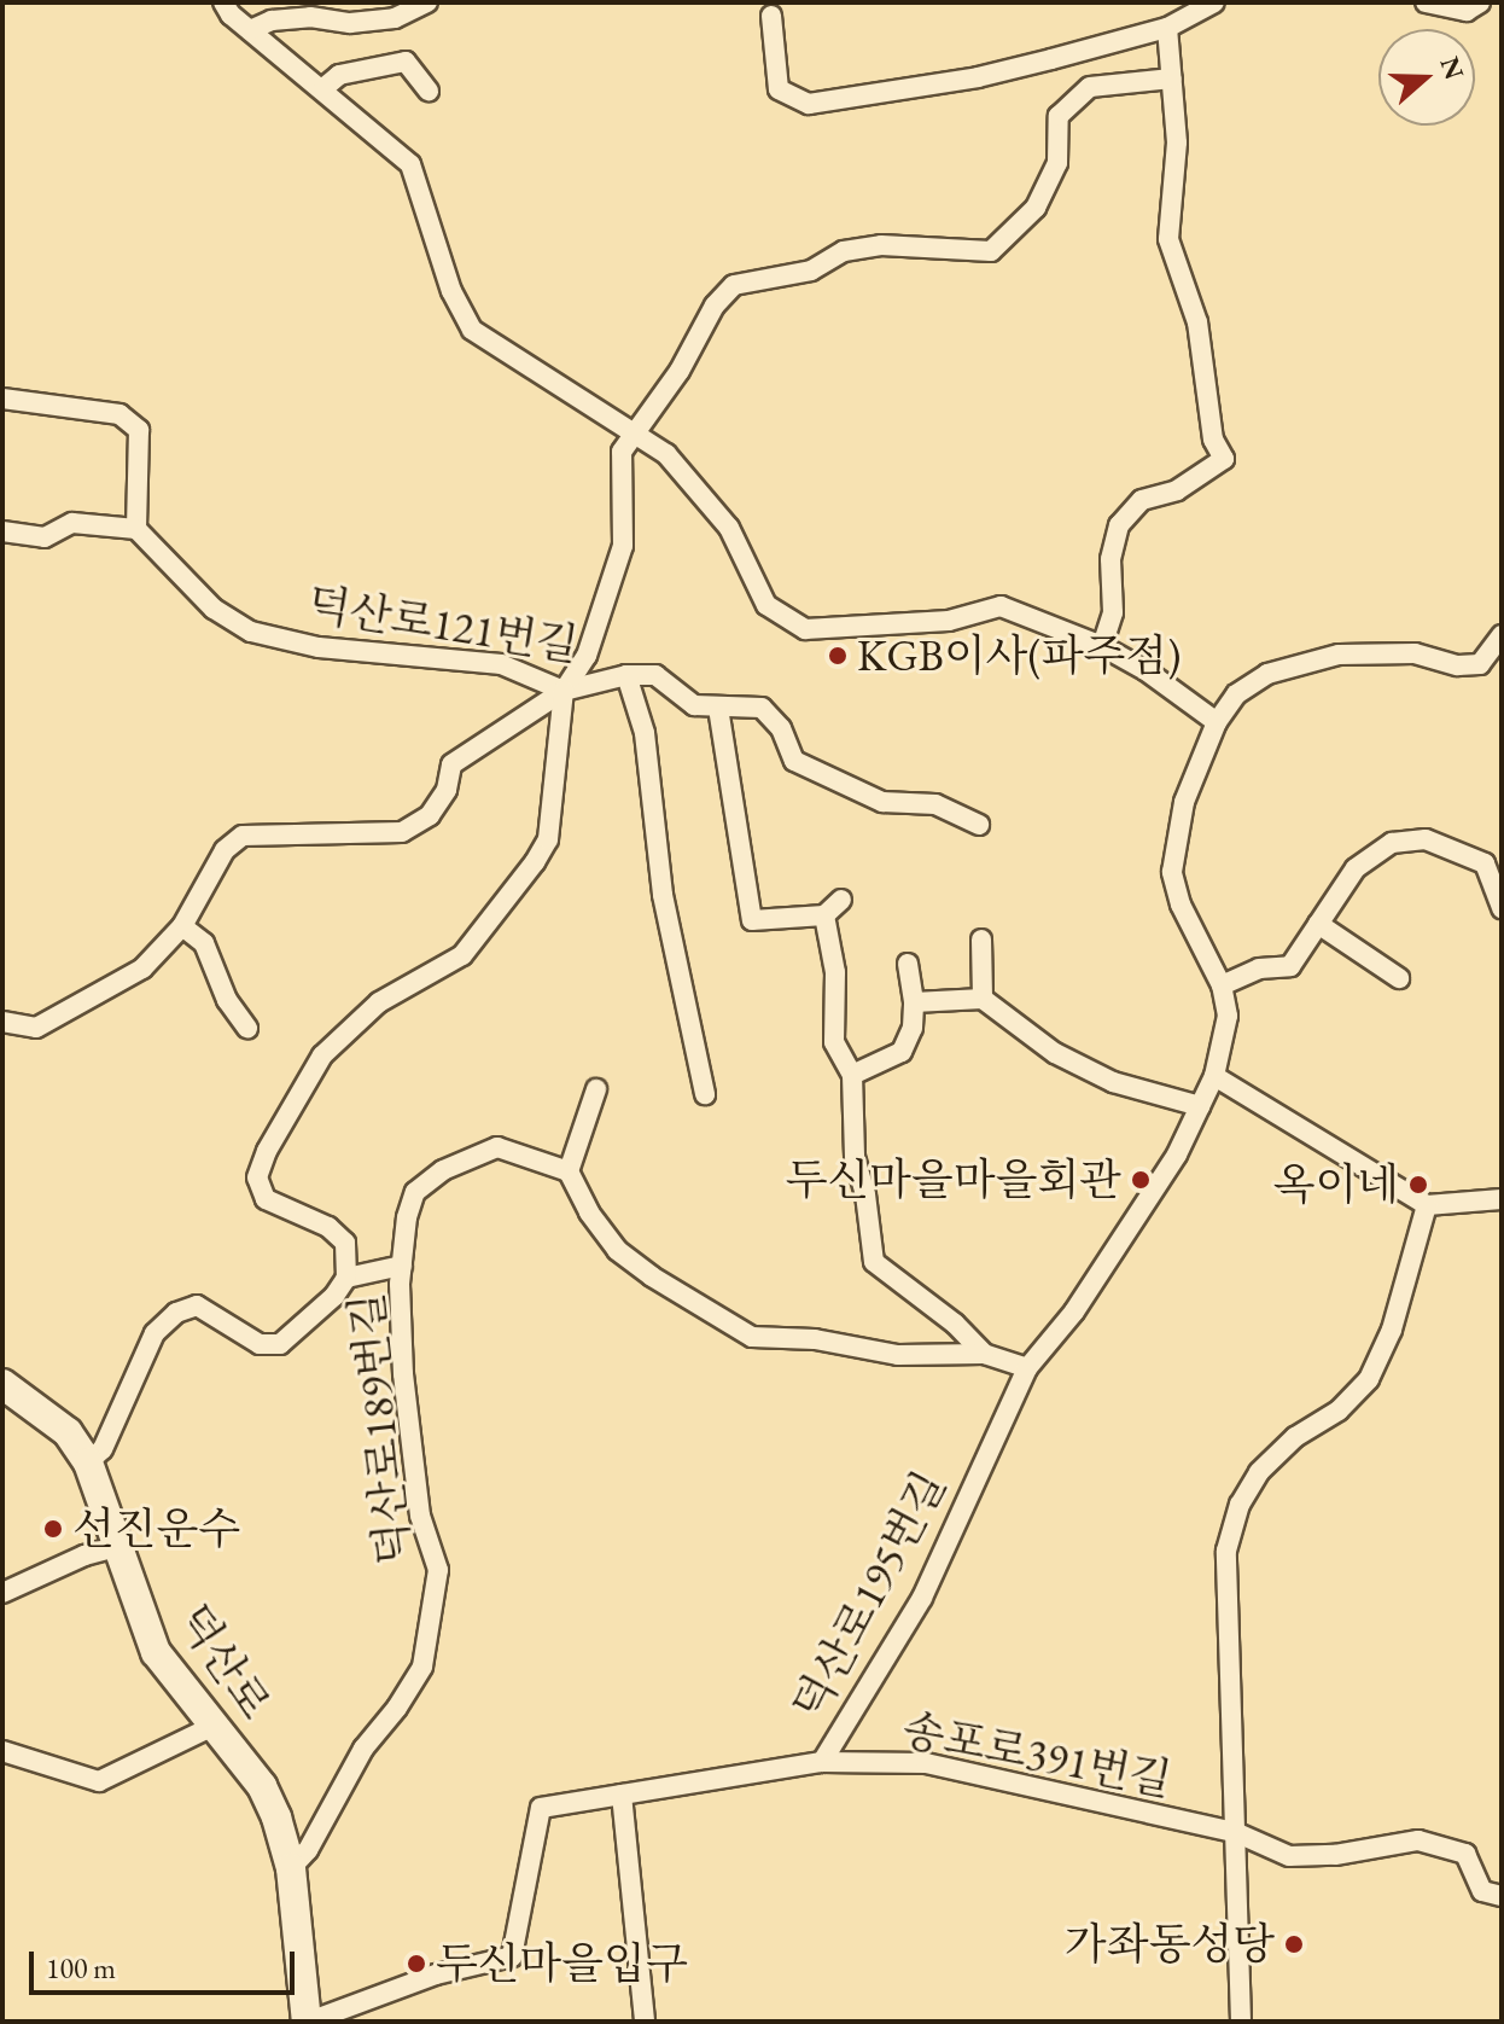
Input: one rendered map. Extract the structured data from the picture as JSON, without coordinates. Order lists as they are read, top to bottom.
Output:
{
  "streets": {
    "street": [
      "덕산로121번길",
      "덕산로189번길",
      "덕산로195번길",
      "덕산로",
      "송포로391번길"
    ]
  },
  "crossings": [
    ["덕산로189번길", "덕산로"],
    ["덕산로195번길", "덕산로"],
    ["덕산로195번길", "송포로391번길"]
  ],
  "places": [
    "KGB이사(파주점)",
    "두신마을마을회관",
    "옥이네",
    "선진운수",
    "가좌동성당",
    "두신마을입구"
  ],
  "scale_bar": "100 m",
  "north": "right"
}
